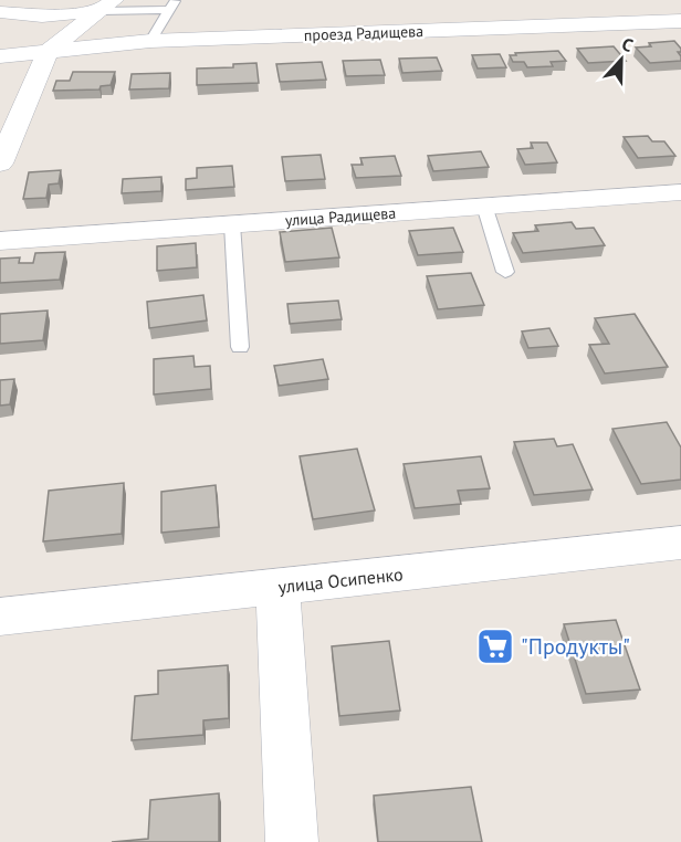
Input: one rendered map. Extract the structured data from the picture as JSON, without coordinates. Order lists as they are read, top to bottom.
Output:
{
  "streets": {
    "street": ["проезд Радищева", "улица Радищева", "улица Осипенко"]
  },
  "places": {
    "supermarket": ["\"Продукты\""]
  },
  "north": "top"
}
